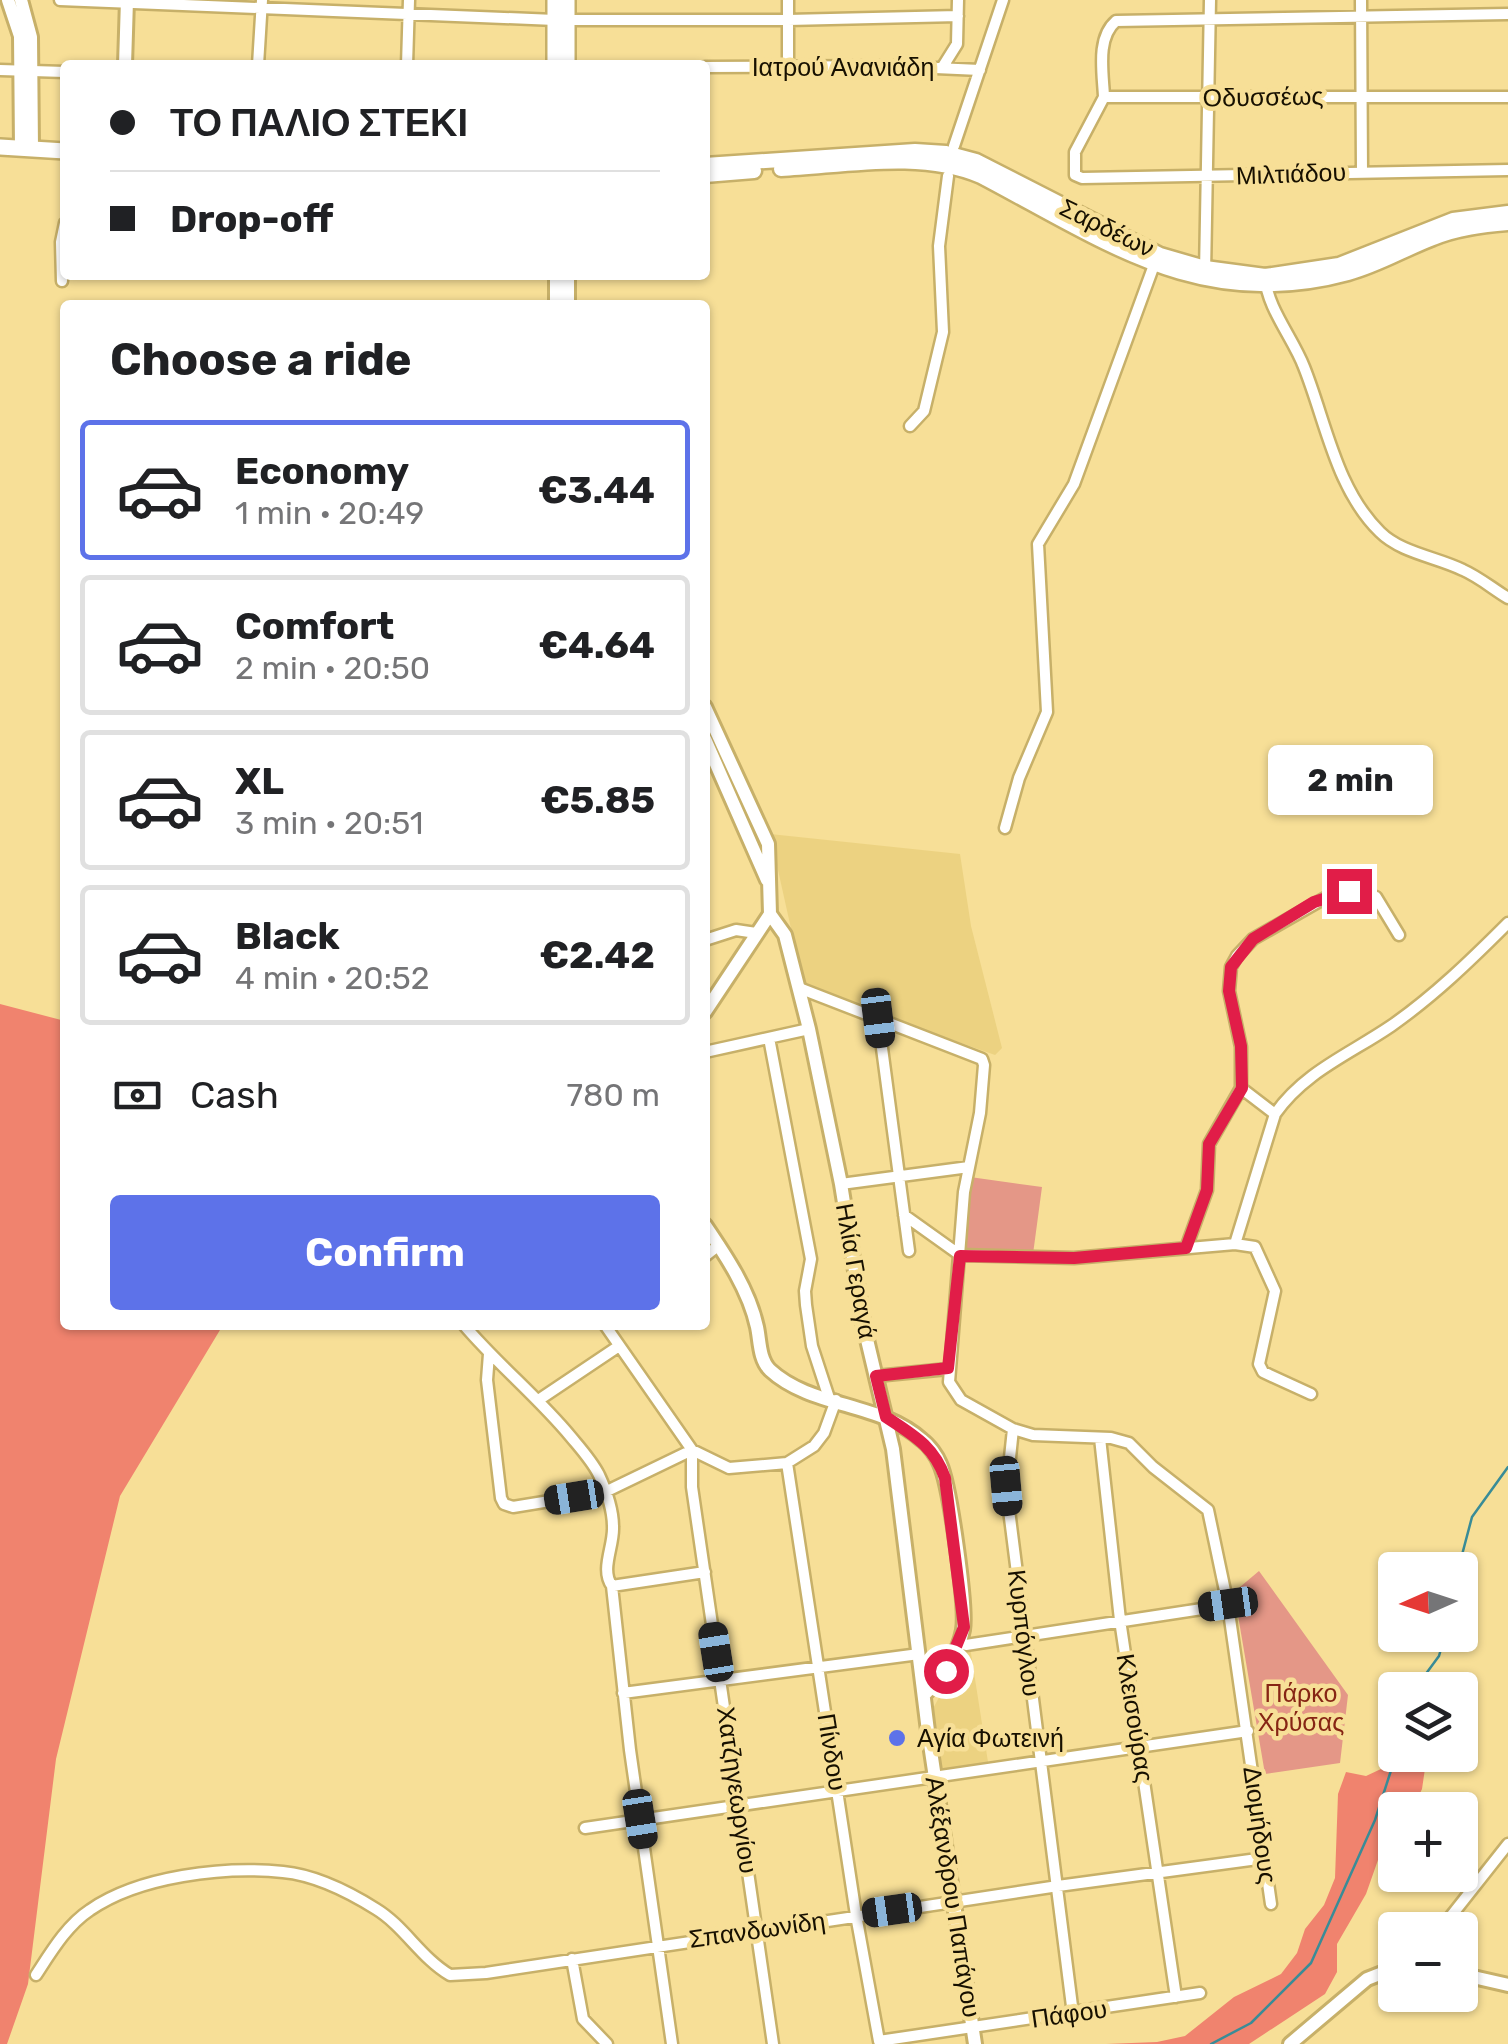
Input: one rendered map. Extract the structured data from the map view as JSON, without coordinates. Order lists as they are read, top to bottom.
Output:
{
  "streets": {
    "main road": ["Σαρδέων"],
    "street": [
      "Ιατρού Ανανιάδη",
      "Οδυσσέως",
      "Μιλτιάδου",
      "Ηλία Γεραγά",
      "Κυρπόγλου",
      "Κλεισούρας",
      "Πίνδου",
      "Χατζηγεωργίου",
      "Διομήδους",
      "Αλέξανδρου Παπάγου",
      "Σπανδωνίδη",
      "Πάφου"
    ]
  },
  "crossings": [
    ["Οδυσσέως", "Μιλτιάδου"],
    ["Ηλία Γεραγά", "Αλέξανδρου Παπάγου"],
    ["Κυρπόγλου", "Σπανδωνίδη"],
    ["Κυρπόγλου", "Πάφου"],
    ["Κλεισούρας", "Διομήδους"],
    ["Κλεισούρας", "Σπανδωνίδη"],
    ["Κλεισούρας", "Πάφου"],
    ["Πίνδου", "Σπανδωνίδη"],
    ["Πίνδου", "Πάφου"],
    ["Χατζηγεωργίου", "Σπανδωνίδη"],
    ["Διομήδους", "Σπανδωνίδη"],
    ["Αλέξανδρου Παπάγου", "Σπανδωνίδη"],
    ["Αλέξανδρου Παπάγου", "Πάφου"]
  ],
  "parks": ["Πάρκο Χρύσας"],
  "places": ["Αγία Φωτεινή"],
  "north": "left",
  "page": {
    "banner": ["ΤΟ ΠΑΛΙΟ ΣΤΕΚΙ", "Drop-off"],
    "heading": "Choose a ride",
    "list": [
      {
        "name": "Economy",
        "note": "1 min · 20:49",
        "value": "€3.44"
      },
      {
        "name": "Comfort",
        "note": "2 min · 20:50",
        "value": "€4.64"
      },
      {
        "name": "XL",
        "note": "3 min · 20:51",
        "value": "€5.85"
      },
      {
        "name": "Black",
        "note": "4 min · 20:52",
        "value": "€2.42"
      }
    ],
    "bubble": "2 min",
    "pay": ["Cash", "780 m"],
    "buttons": "Confirm",
    "map_buttons": ["+", "−"]
  }
}
